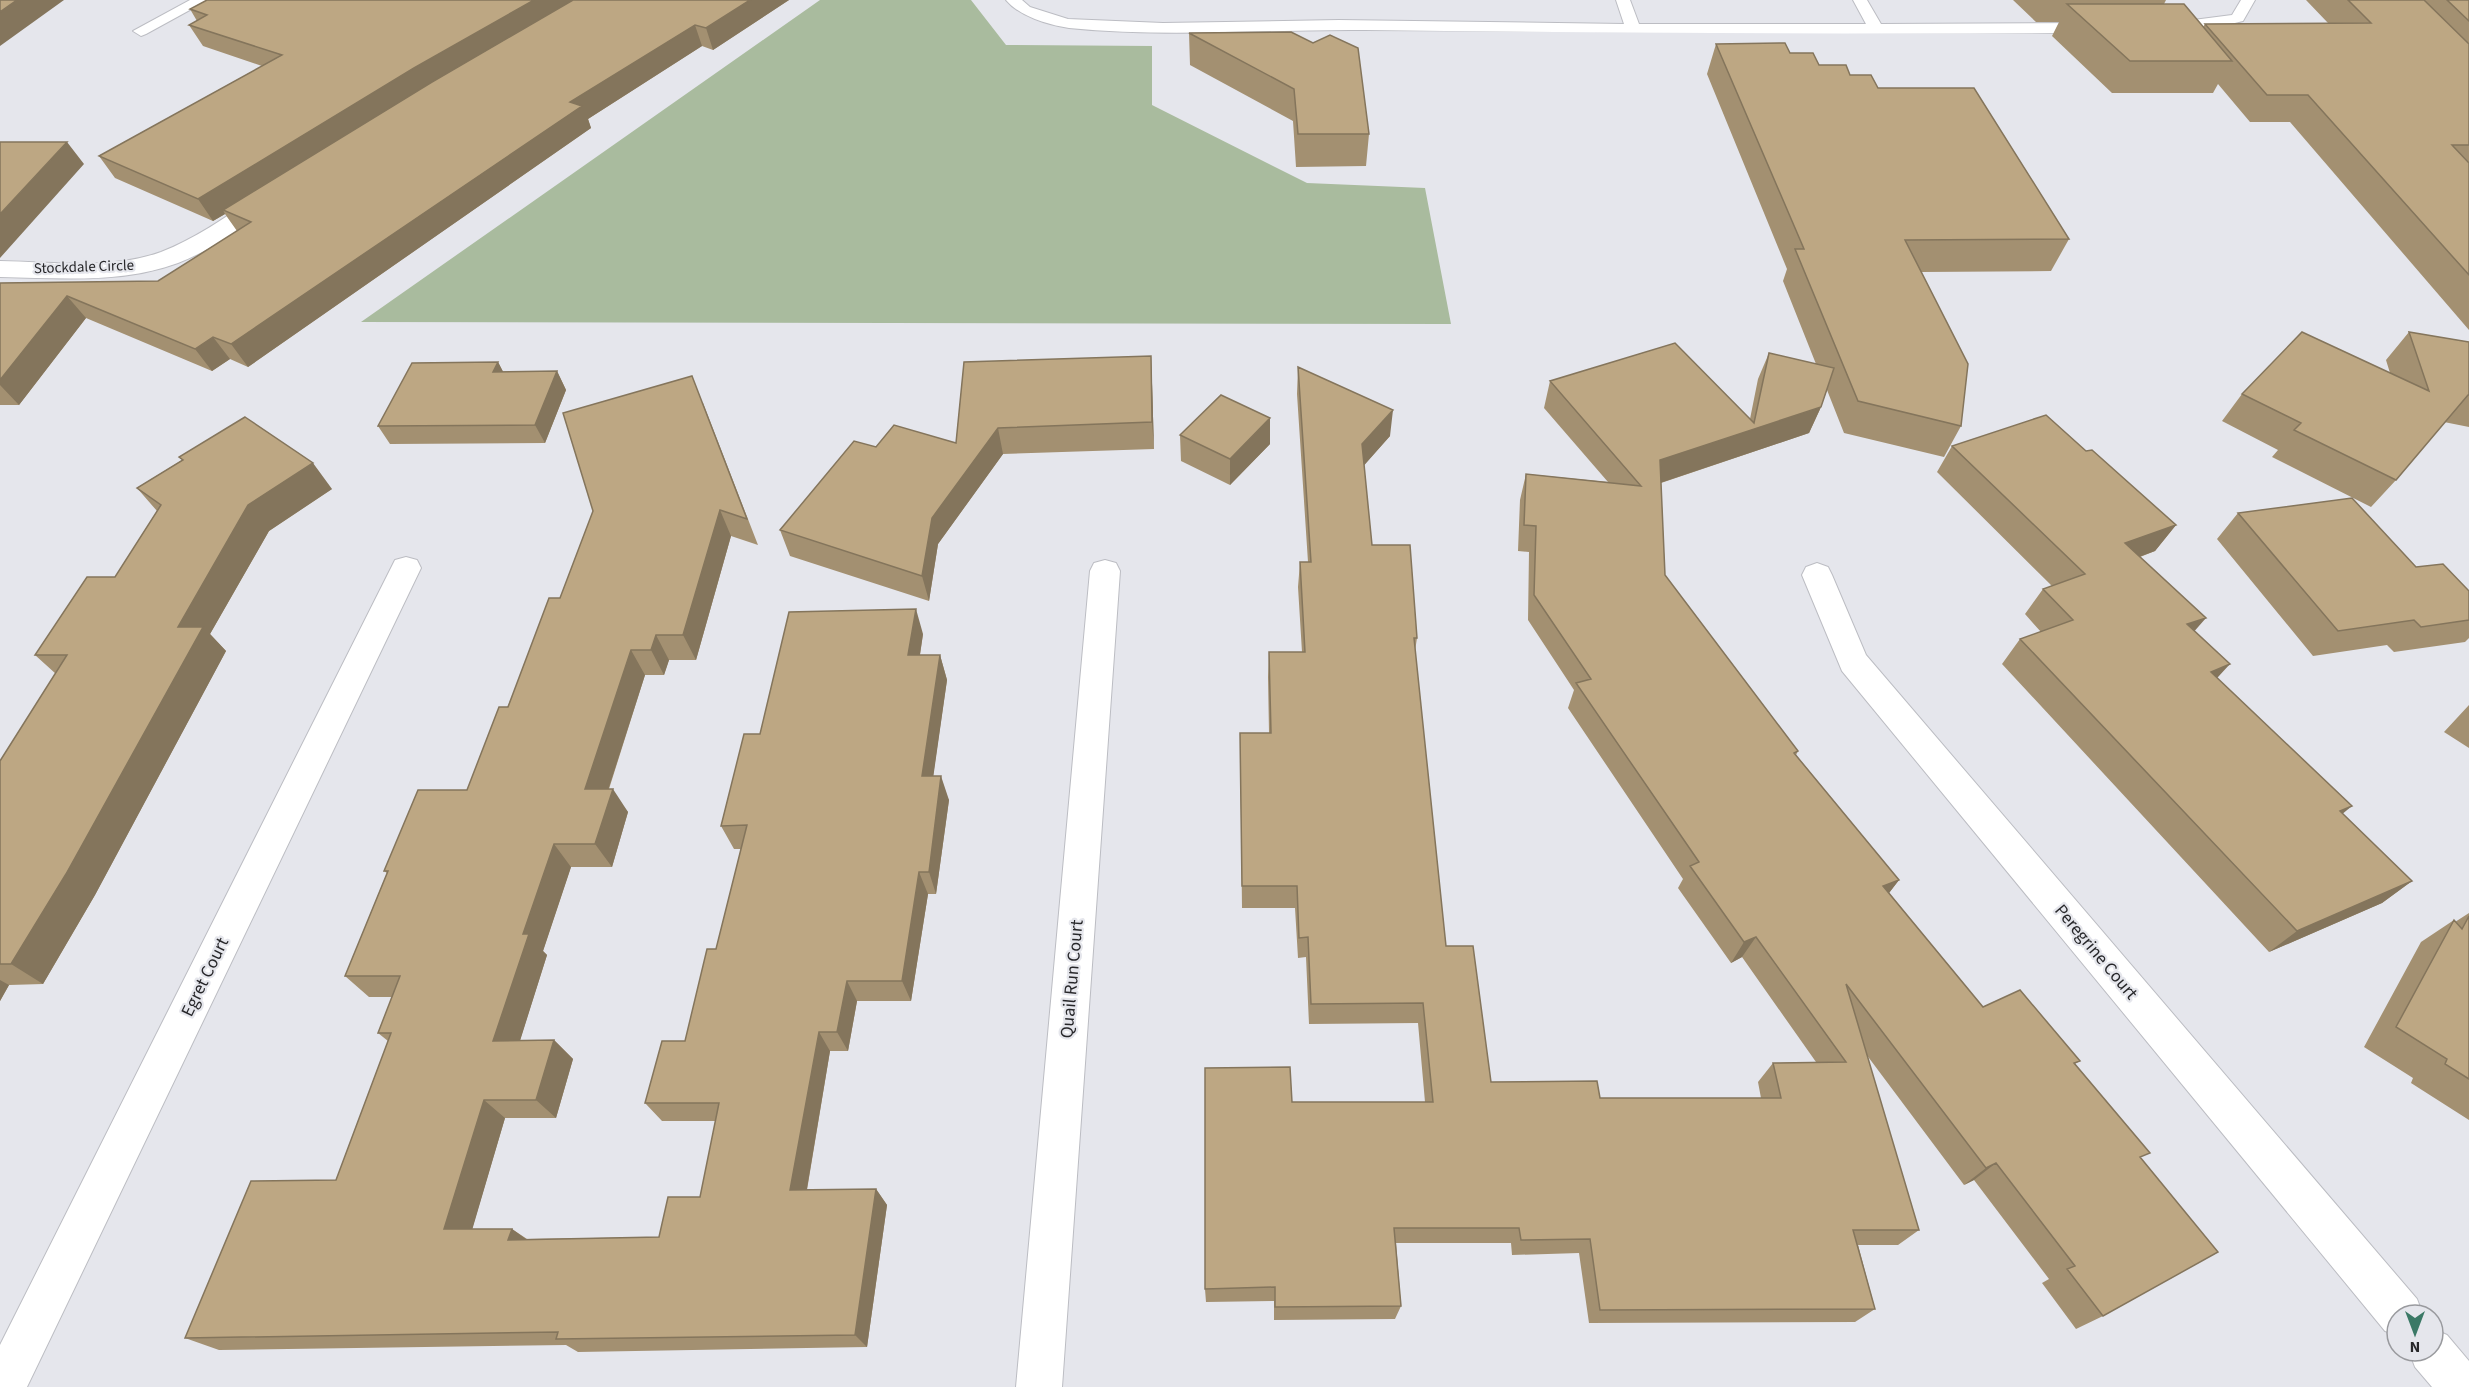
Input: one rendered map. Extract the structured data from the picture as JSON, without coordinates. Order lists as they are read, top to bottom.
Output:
{
  "streets": {
    "street": [
      "Stockdale Circle",
      "Peregrine Court",
      "Egret Court",
      "Quail Run Court"
    ]
  },
  "north": "bottom"
}
